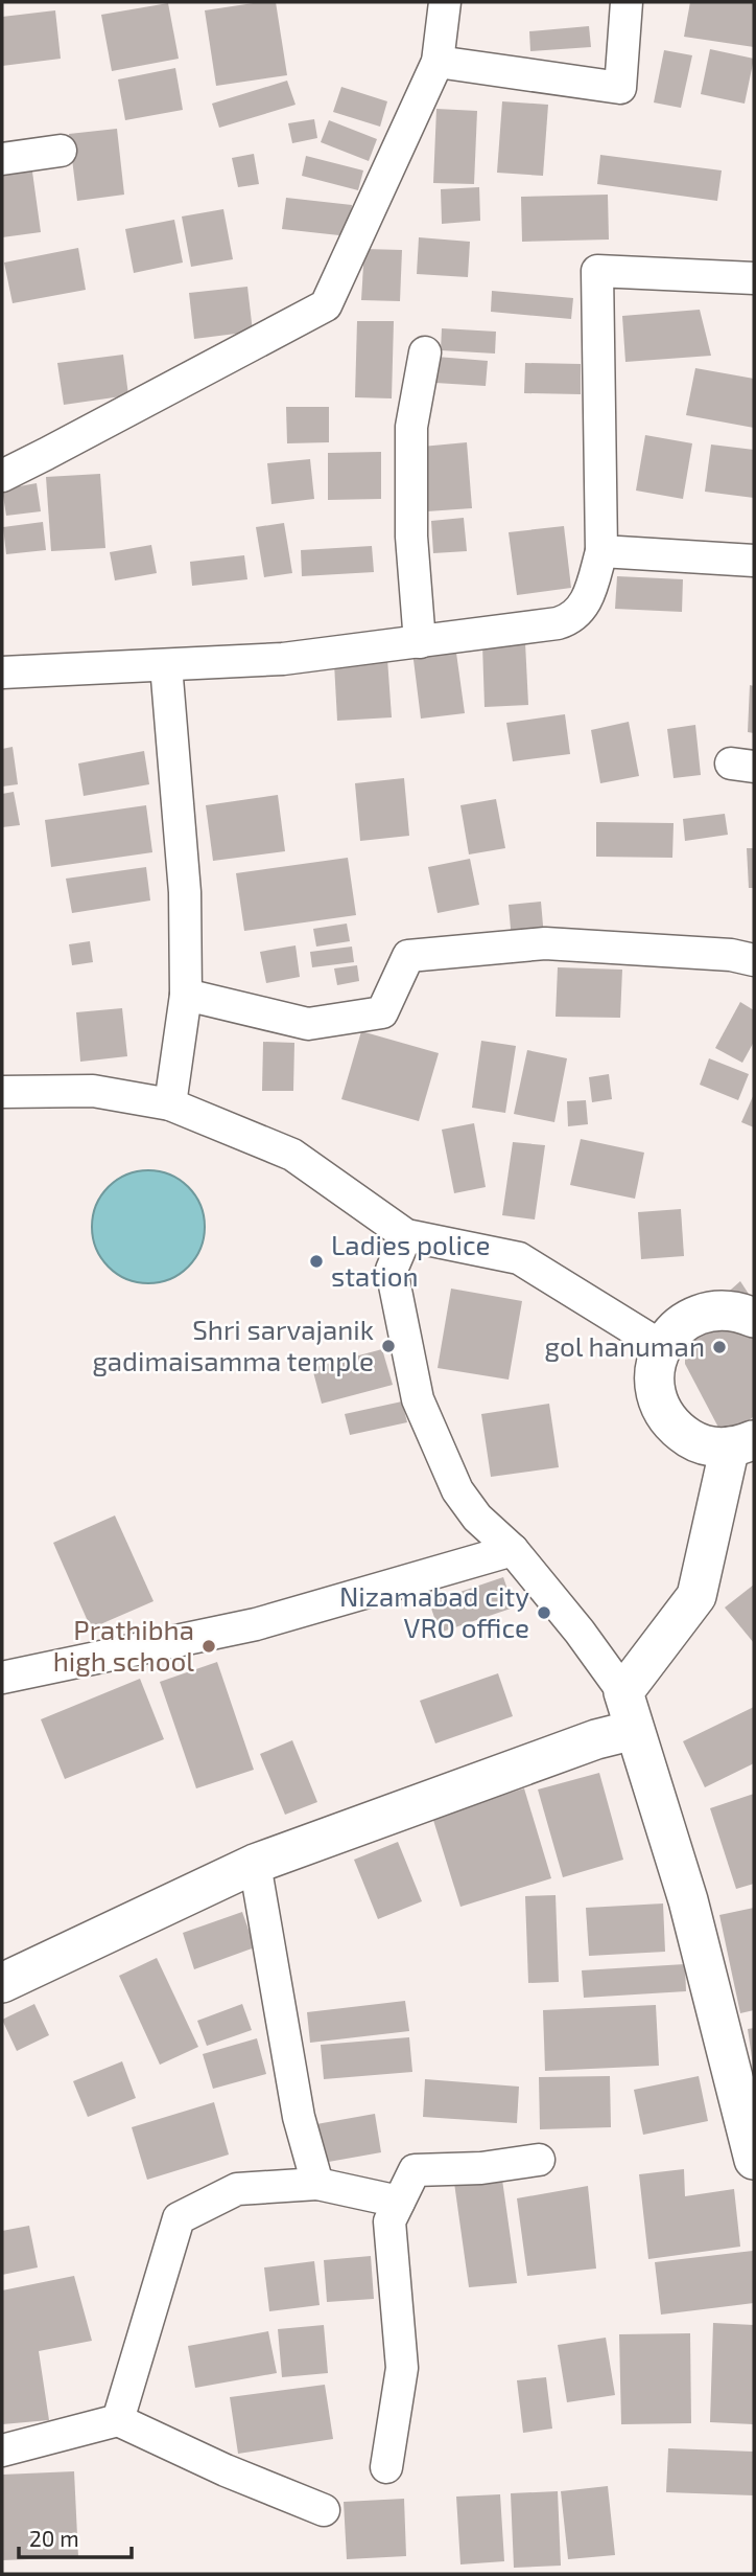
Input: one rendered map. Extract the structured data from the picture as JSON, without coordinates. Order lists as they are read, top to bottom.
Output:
{
  "places": [
    "Ladies police station",
    "Shri sarvajanik gadimaisamma temple",
    "gol hanuman",
    "Nizamabad city VRO office",
    "Prathibha high school"
  ],
  "scale_bar": "20 m"
}
